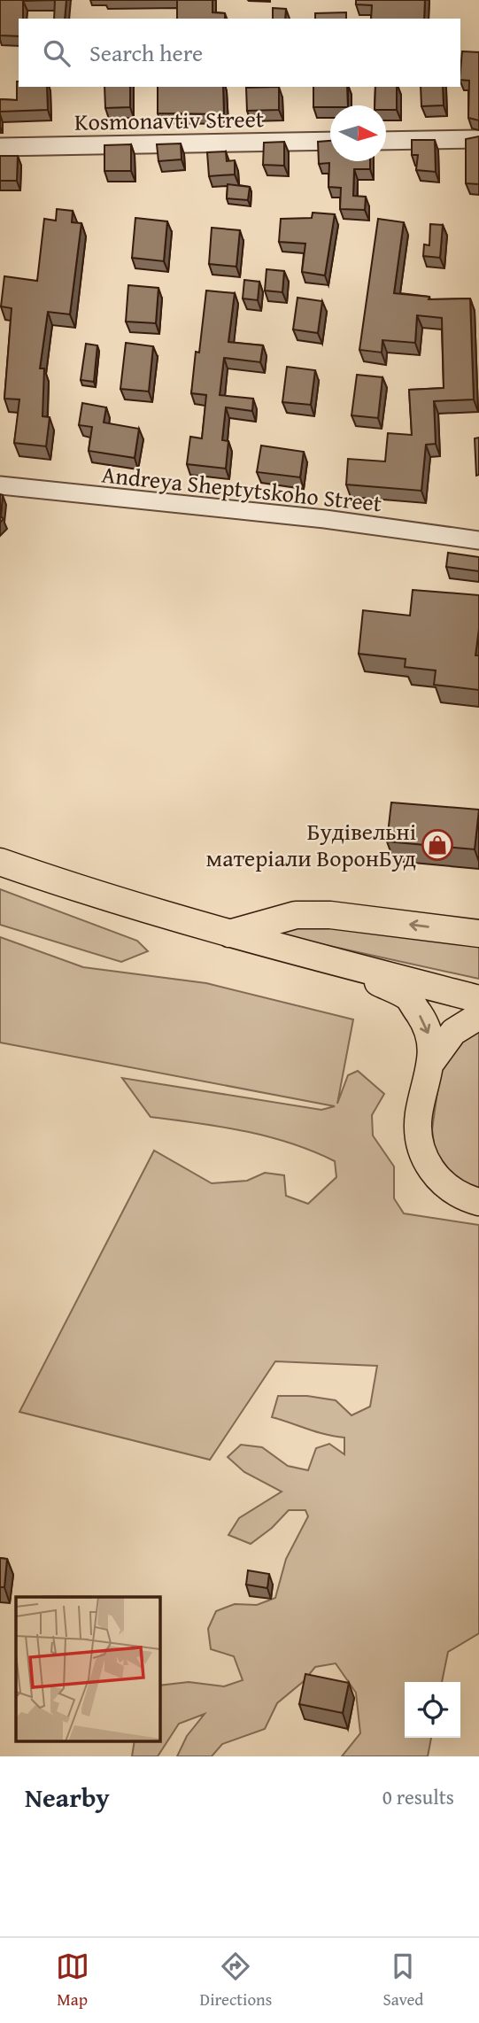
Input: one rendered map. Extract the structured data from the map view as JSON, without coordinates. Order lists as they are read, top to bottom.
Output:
{
  "streets": {
    "street": ["Kosmonavtiv Street", "Andreya Sheptytskoho Street"]
  },
  "places": {
    "shop": ["Будівельні матеріали ВоронБуд"]
  },
  "north": "right",
  "page": {
    "search": "Search here",
    "heading": ["Nearby", "0 results"],
    "nav": ["Map", "Directions", "Saved"]
  }
}
